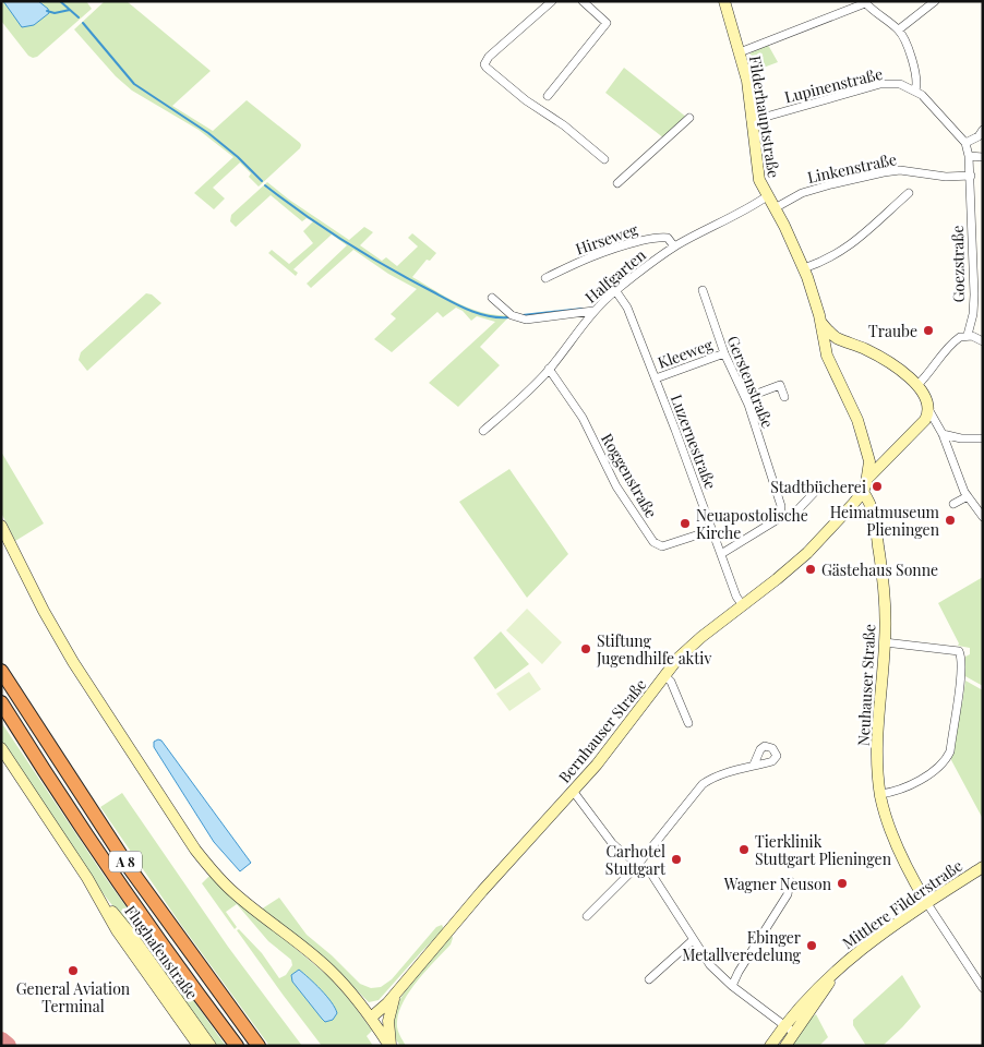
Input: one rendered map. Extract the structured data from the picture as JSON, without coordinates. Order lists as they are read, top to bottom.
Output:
{
  "streets": {
    "highway": ["A 8"],
    "main road": [
      "Filderhauptstraße",
      "Neuhauser Straße",
      "Bernhauser Straße",
      "Mittlere Filderstraße",
      "Flughafenstraße"
    ],
    "street": [
      "Lupinenstraße",
      "Linkenstraße",
      "Hirseweg",
      "Goezstraße",
      "Halfgarten",
      "Kleeweg",
      "Gerstenstraße",
      "Luzernestraße",
      "Roggenstraße"
    ]
  },
  "crossings": [
    ["Lupinenstraße", "Filderhauptstraße"],
    ["Filderhauptstraße", "Linkenstraße"],
    ["Filderhauptstraße", "Halfgarten"],
    ["Filderhauptstraße", "Bernhauser Straße"],
    ["Linkenstraße", "Goezstraße"],
    ["Hirseweg", "Halfgarten"],
    ["Halfgarten", "Luzernestraße"],
    ["Halfgarten", "Roggenstraße"],
    ["Kleeweg", "Gerstenstraße"],
    ["Kleeweg", "Luzernestraße"],
    ["Luzernestraße", "Roggenstraße"],
    ["Luzernestraße", "Bernhauser Straße"],
    ["Neuhauser Straße", "Bernhauser Straße"],
    ["Neuhauser Straße", "Mittlere Filderstraße"]
  ],
  "places": [
    "Traube",
    "Stadtbücherei",
    "Heimatmuseum Plieningen",
    "Neuapostolische Kirche",
    "Gästehaus Sonne",
    "Stiftung Jugendhilfe aktiv",
    "Tierklinik Stuttgart Plieningen",
    "Carhotel Stuttgart",
    "Wagner Neuson",
    "Ebinger Metallveredelung",
    "General Aviation Terminal"
  ]
}
